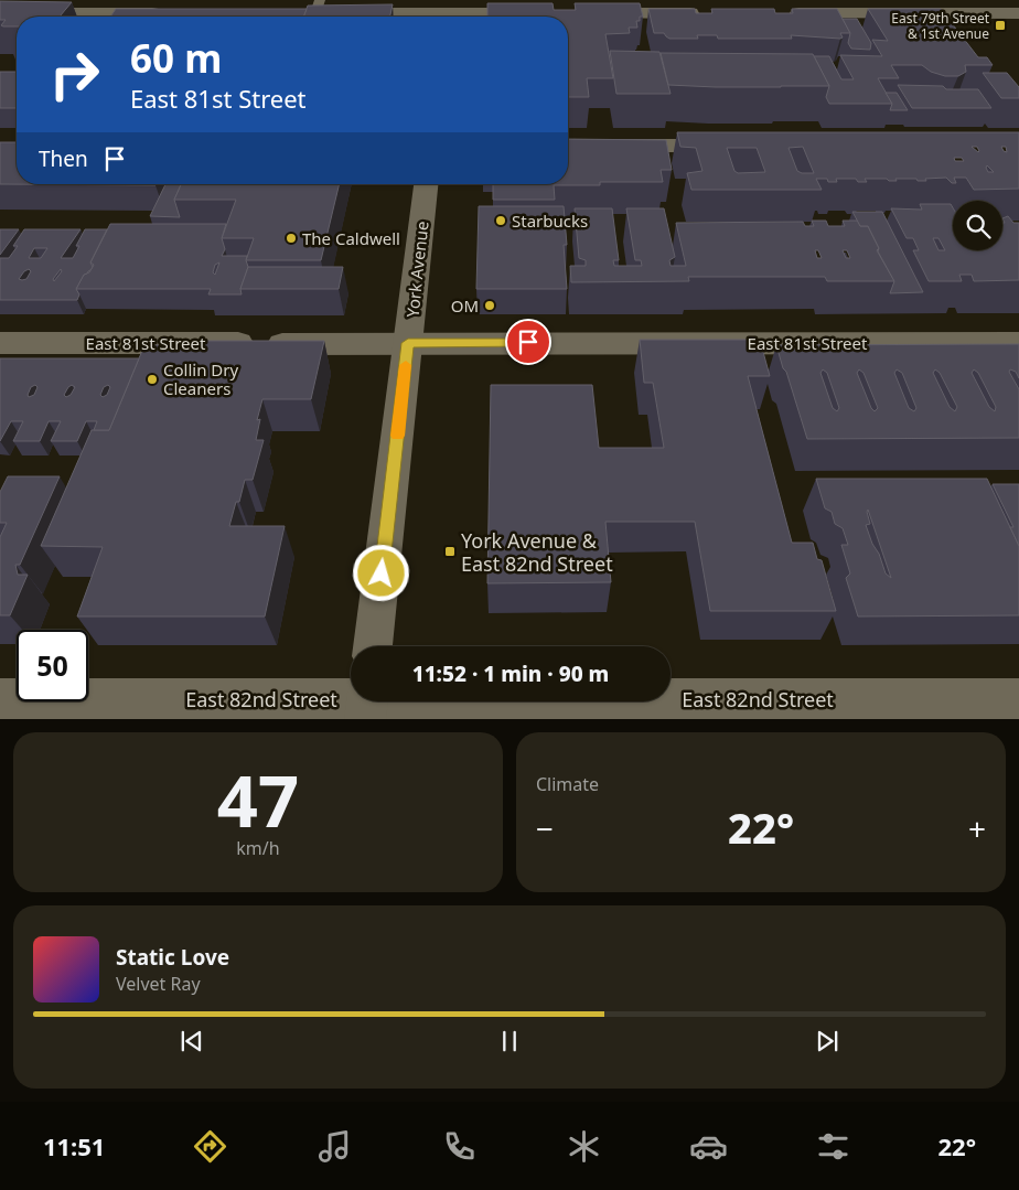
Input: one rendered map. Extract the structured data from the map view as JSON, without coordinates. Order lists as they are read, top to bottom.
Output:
{
  "streets": {
    "street": ["York Avenue", "East 81st Street", "East 82nd Street"]
  },
  "crossings": [
    ["York Avenue", "East 81st Street"]
  ],
  "places": {
    "transit": ["East 79th Street & 1st Avenue", "York Avenue & East 82nd Street"],
    "other": [
      "Starbucks",
      "The Caldwell",
      "OM",
      "Collin Dry Cleaners"
    ]
  },
  "page": {
    "turn": ["60 m", "East 81st Street"],
    "then": "Then",
    "limit": "50",
    "trip": "11:52 · 1 min · 90 m",
    "tile": [
      ["47", "km/h"],
      "Climate"
    ],
    "heat": ["−", "22°", "+"],
    "song": ["Static Love", "Velvet Ray"],
    "tabs": ["11:51", "22°"]
  }
}
